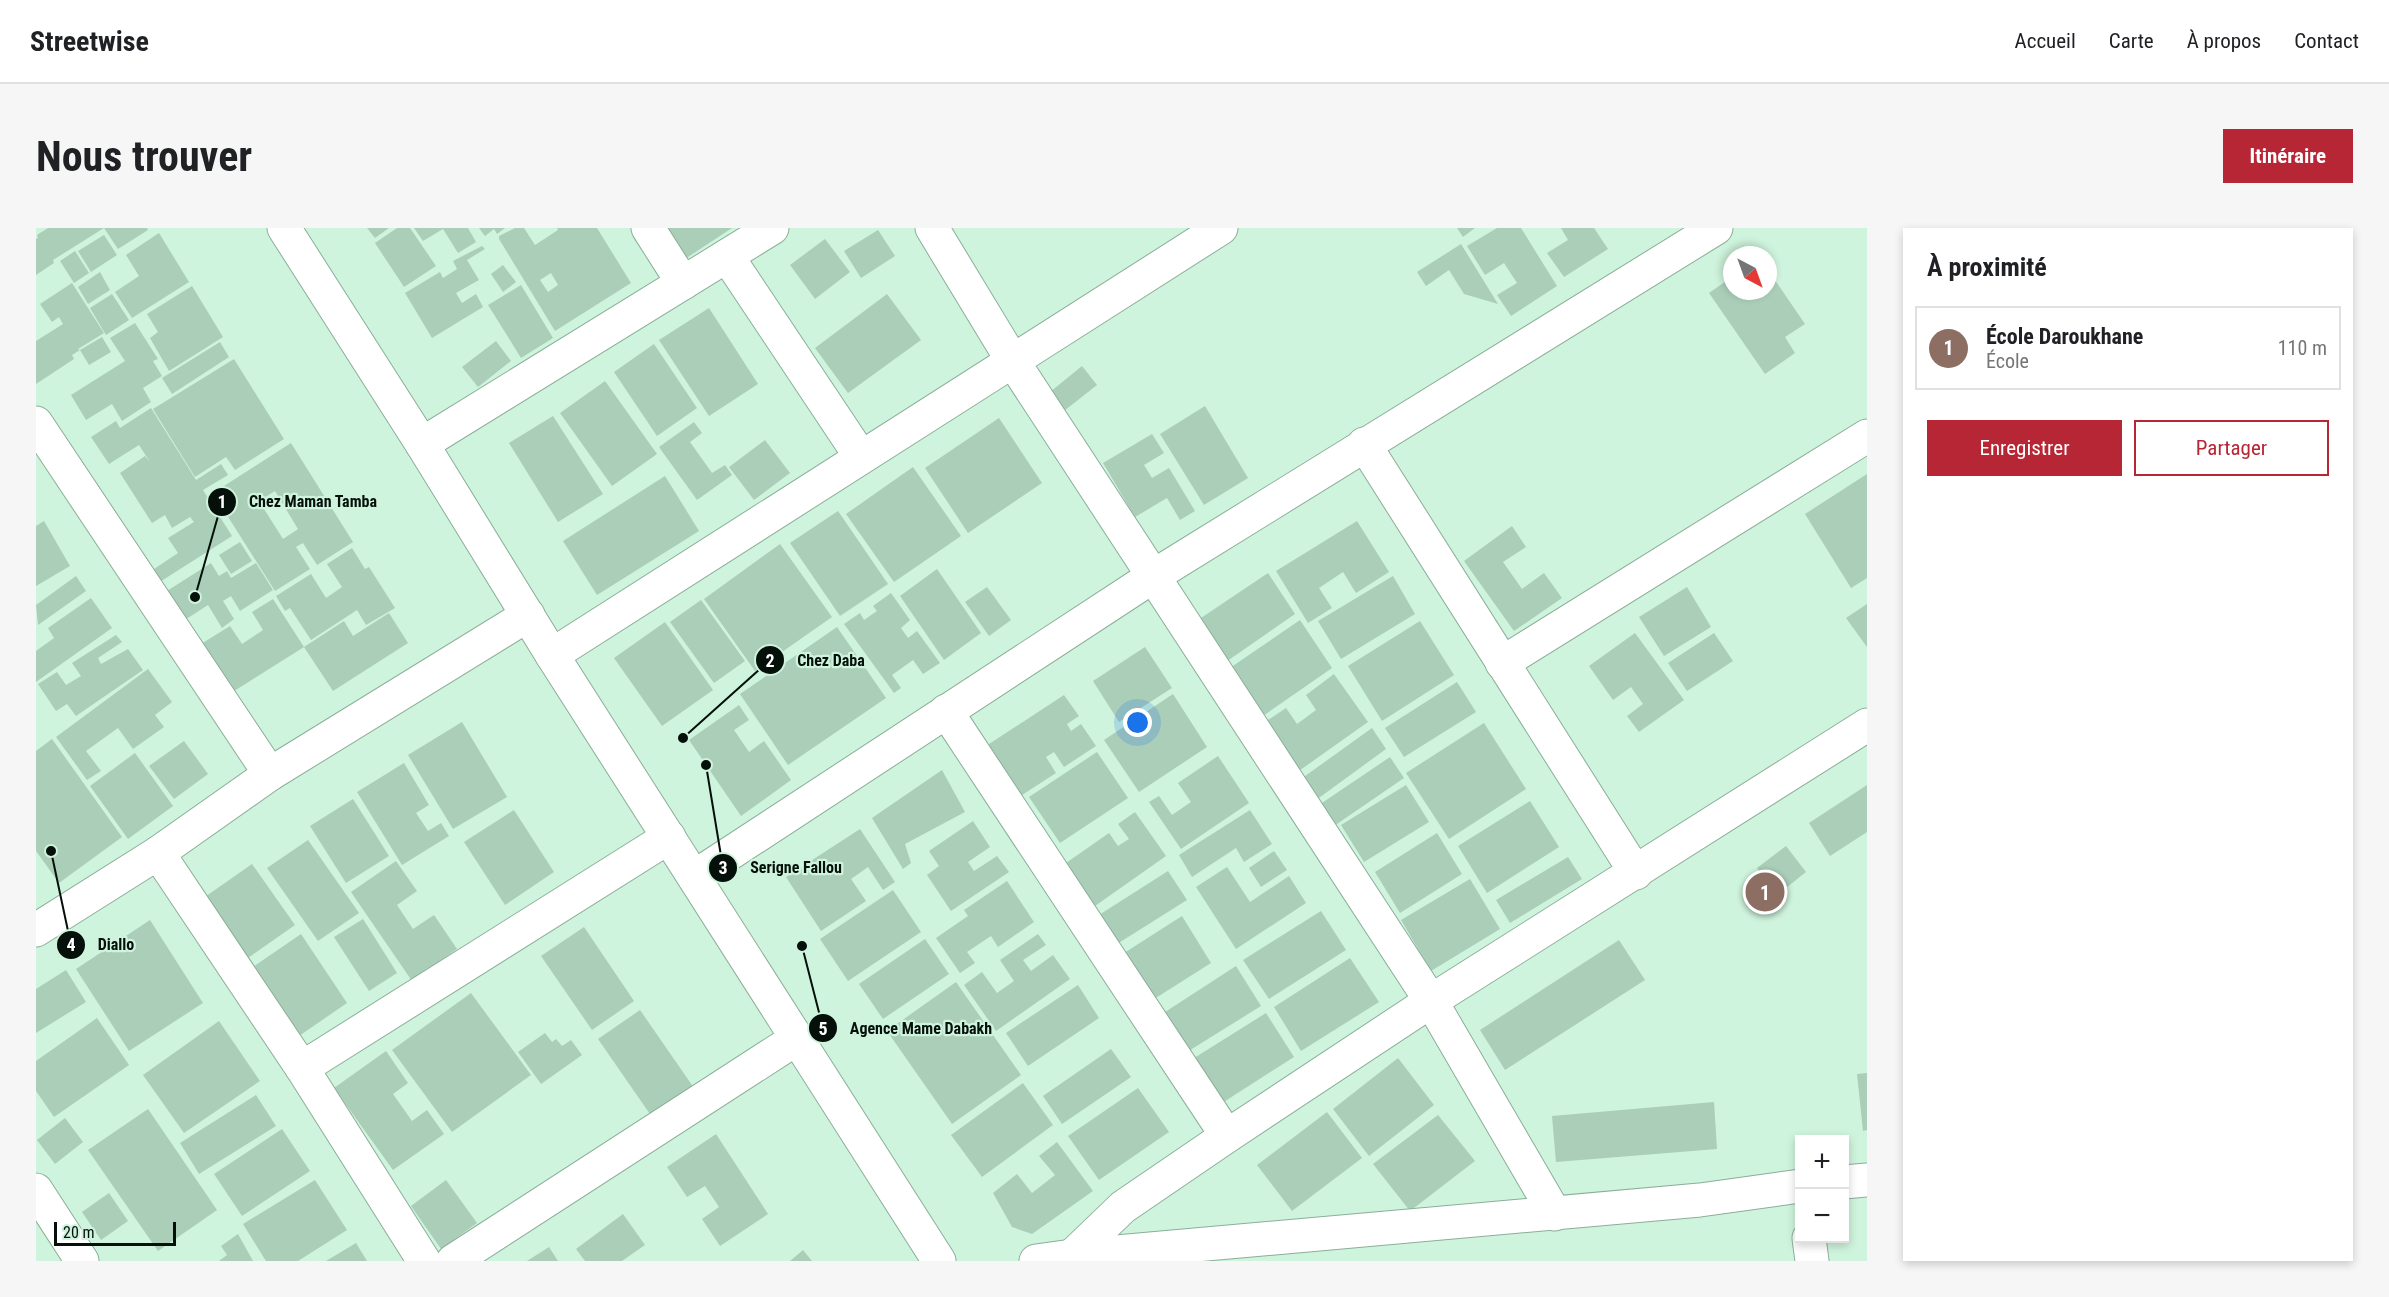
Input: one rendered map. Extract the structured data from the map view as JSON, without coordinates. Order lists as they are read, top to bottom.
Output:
{
  "places": [
    "Chez Maman Tamba",
    "Chez Daba",
    "Serigne Fallou",
    "Diallo",
    "Agence Mame Dabakh"
  ],
  "scale_bar": "20 m",
  "north": "bottom right",
  "page": {
    "header": "Streetwise",
    "nav": [
      "Accueil",
      "Carte",
      "À propos",
      "Contact"
    ],
    "buttons": [
      "Itinéraire",
      ["Enregistrer", "Partager"]
    ],
    "title": "Nous trouver",
    "heading": "À proximité",
    "list": [
      {
        "mark": "1",
        "name": "École Daroukhane",
        "note": "École",
        "value": "110 m"
      }
    ],
    "pins": "1",
    "map_buttons": ["+", "−"],
    "scale": "20 m"
  }
}
